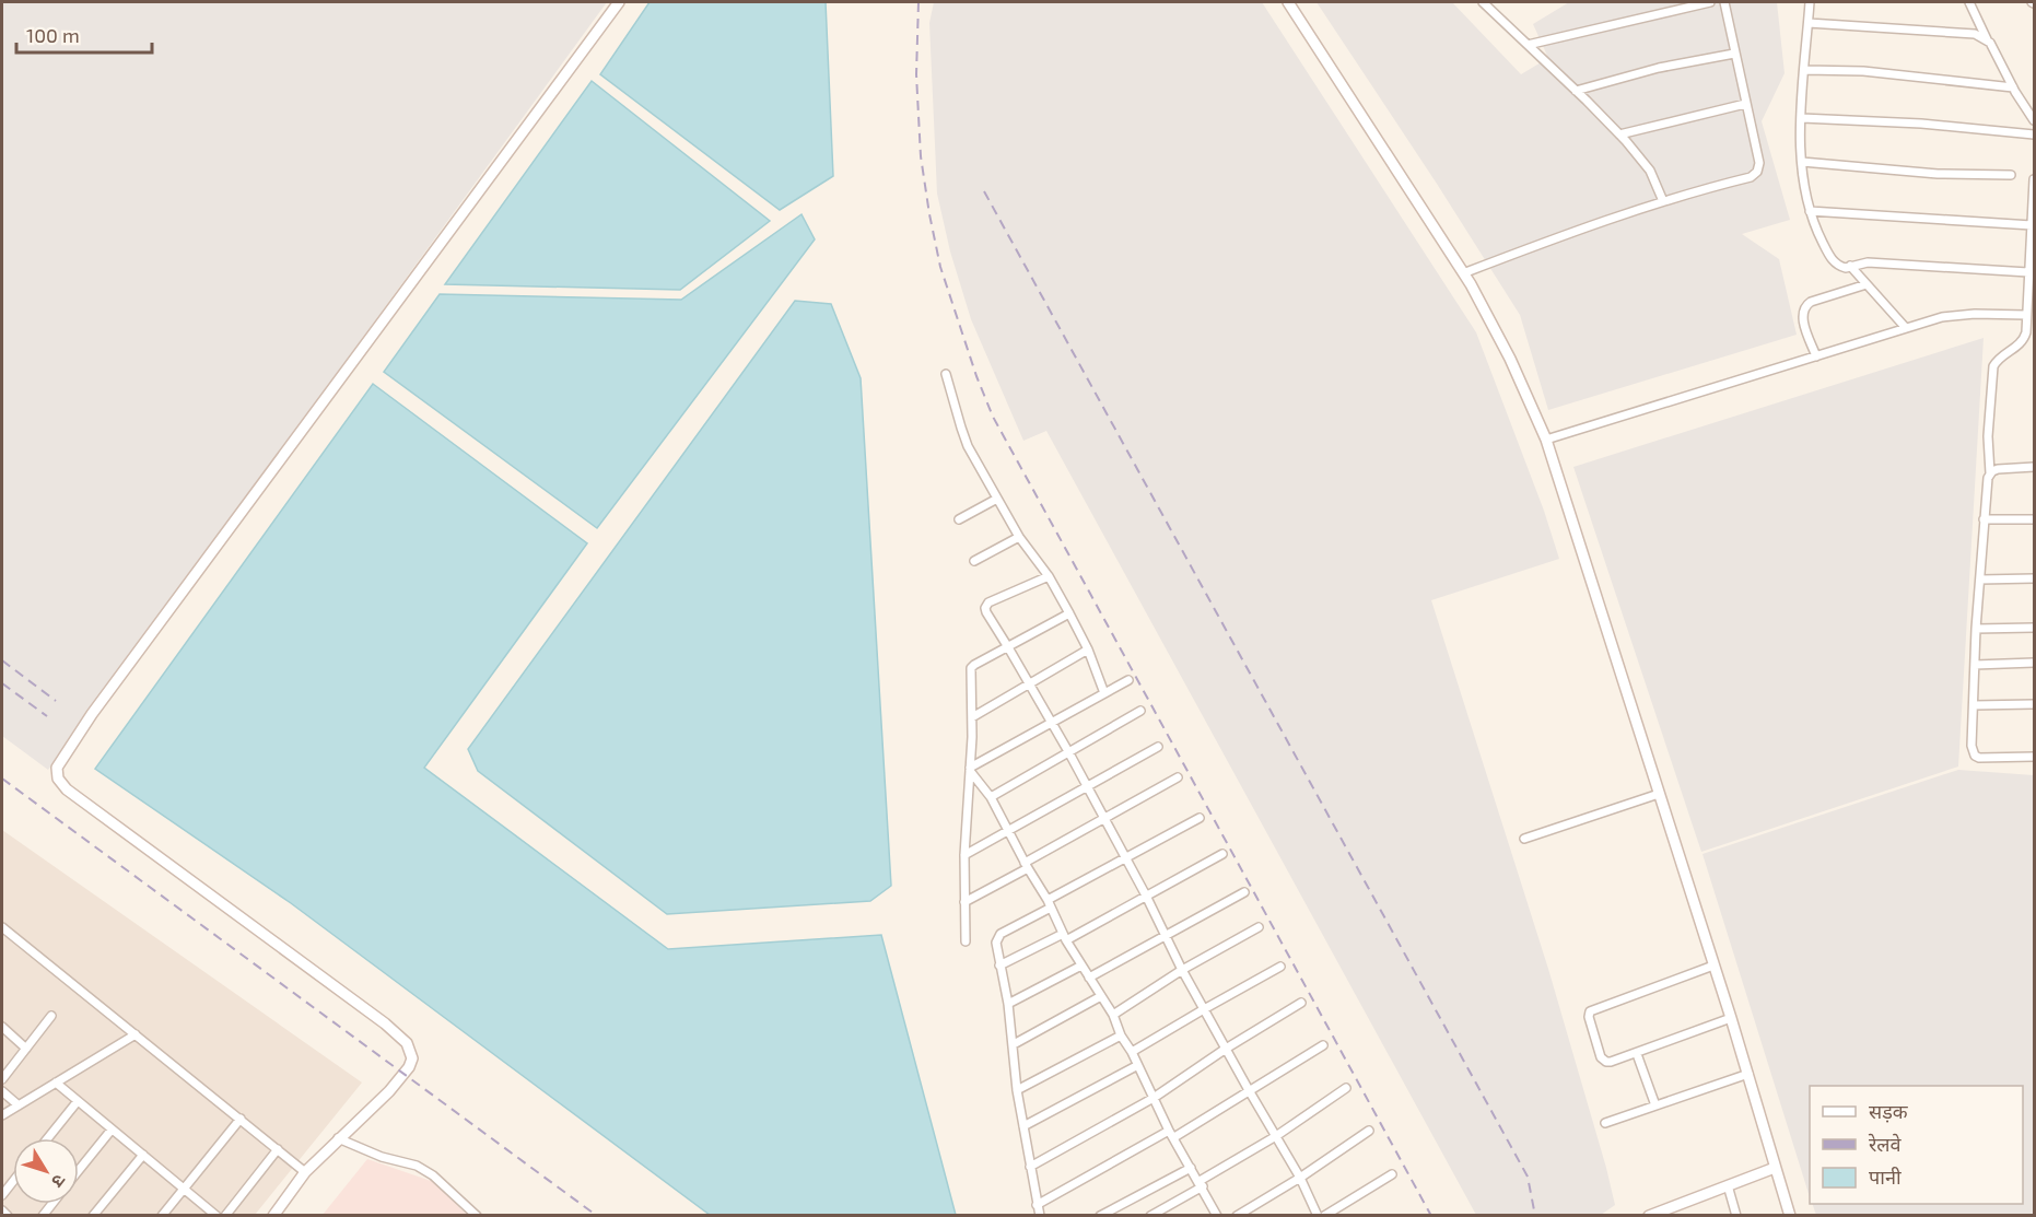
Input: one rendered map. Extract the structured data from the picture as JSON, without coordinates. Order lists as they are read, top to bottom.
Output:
{
  "legend": ["सड़क", "रेलवे", "पानी"],
  "scale_bar": "100 m",
  "north": "bottom right"
}
